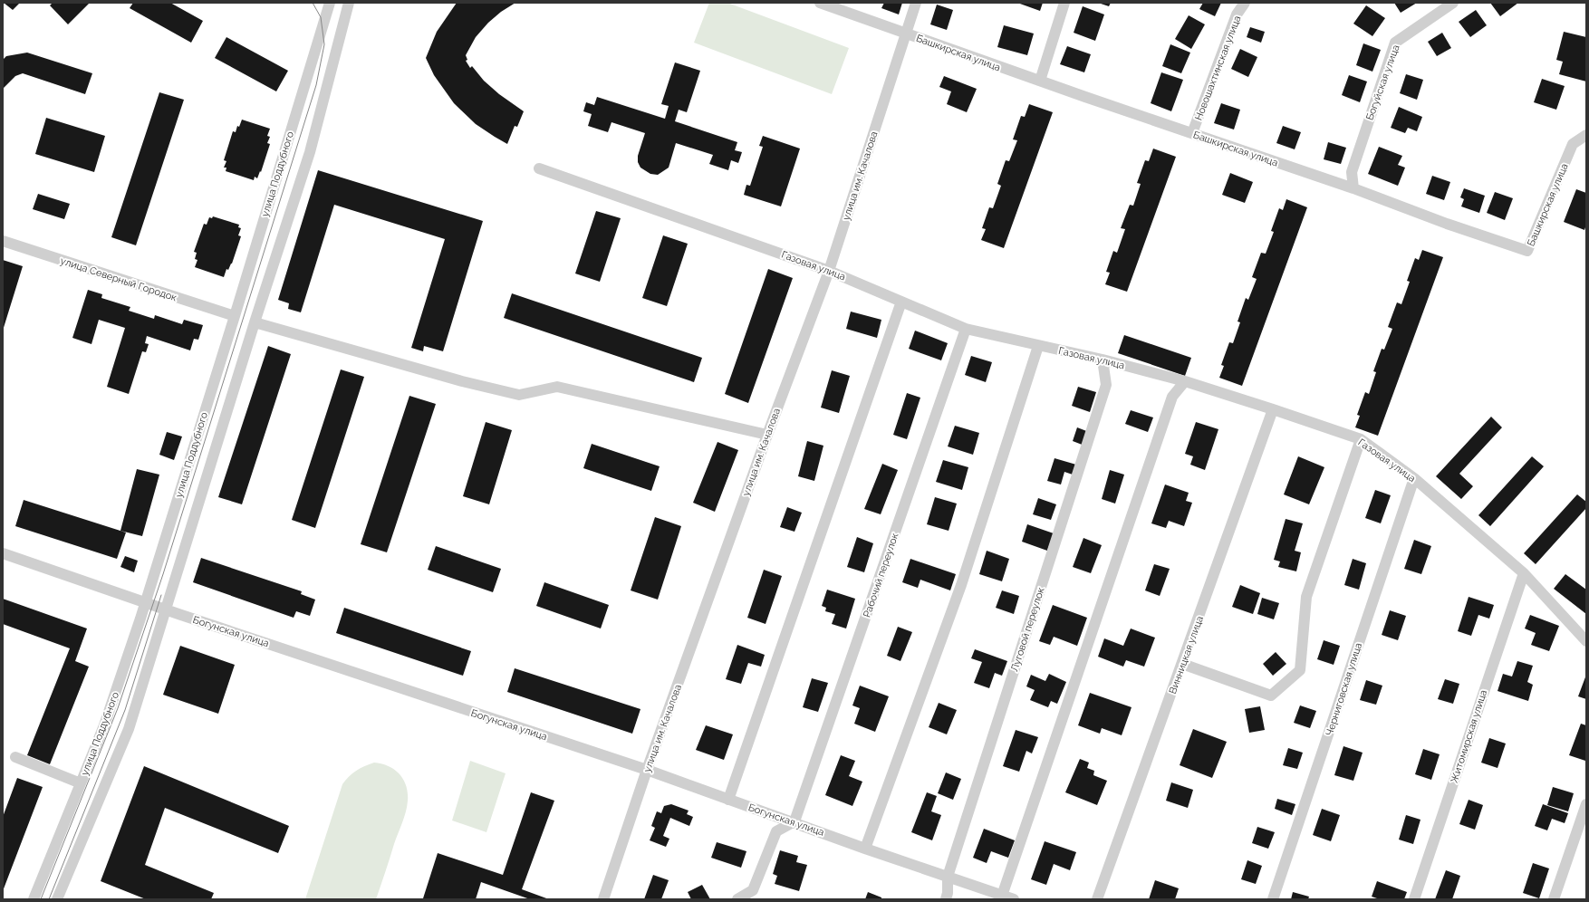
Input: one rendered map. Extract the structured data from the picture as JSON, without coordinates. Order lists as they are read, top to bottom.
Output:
{
  "streets": {
    "street": [
      "Башкирская улица",
      "Новошахтинская улица",
      "Богуйская улица",
      "улица Поддубного",
      "улица им. Качалова",
      "Газовая улица",
      "улица Северный Городок",
      "Рабочий переулок",
      "Луговой переулок",
      "Богунская улица",
      "Винницкая улица",
      "Черниговская улица",
      "Житомирская улица"
    ]
  },
  "crossings": [
    ["Башкирская улица", "Новошахтинская улица"],
    ["Башкирская улица", "Богуйская улица"],
    ["Башкирская улица", "улица им. Качалова"],
    ["улица Поддубного", "улица Северный Городок"],
    ["улица Поддубного", "Богунская улица"],
    ["улица им. Качалова", "Газовая улица"],
    ["улица им. Качалова", "Богунская улица"],
    ["Газовая улица", "Рабочий переулок"],
    ["Газовая улица", "Луговой переулок"],
    ["Газовая улица", "Винницкая улица"],
    ["Газовая улица", "Черниговская улица"],
    ["Газовая улица", "Житомирская улица"],
    ["Рабочий переулок", "Богунская улица"],
    ["Луговой переулок", "Богунская улица"]
  ]
}
